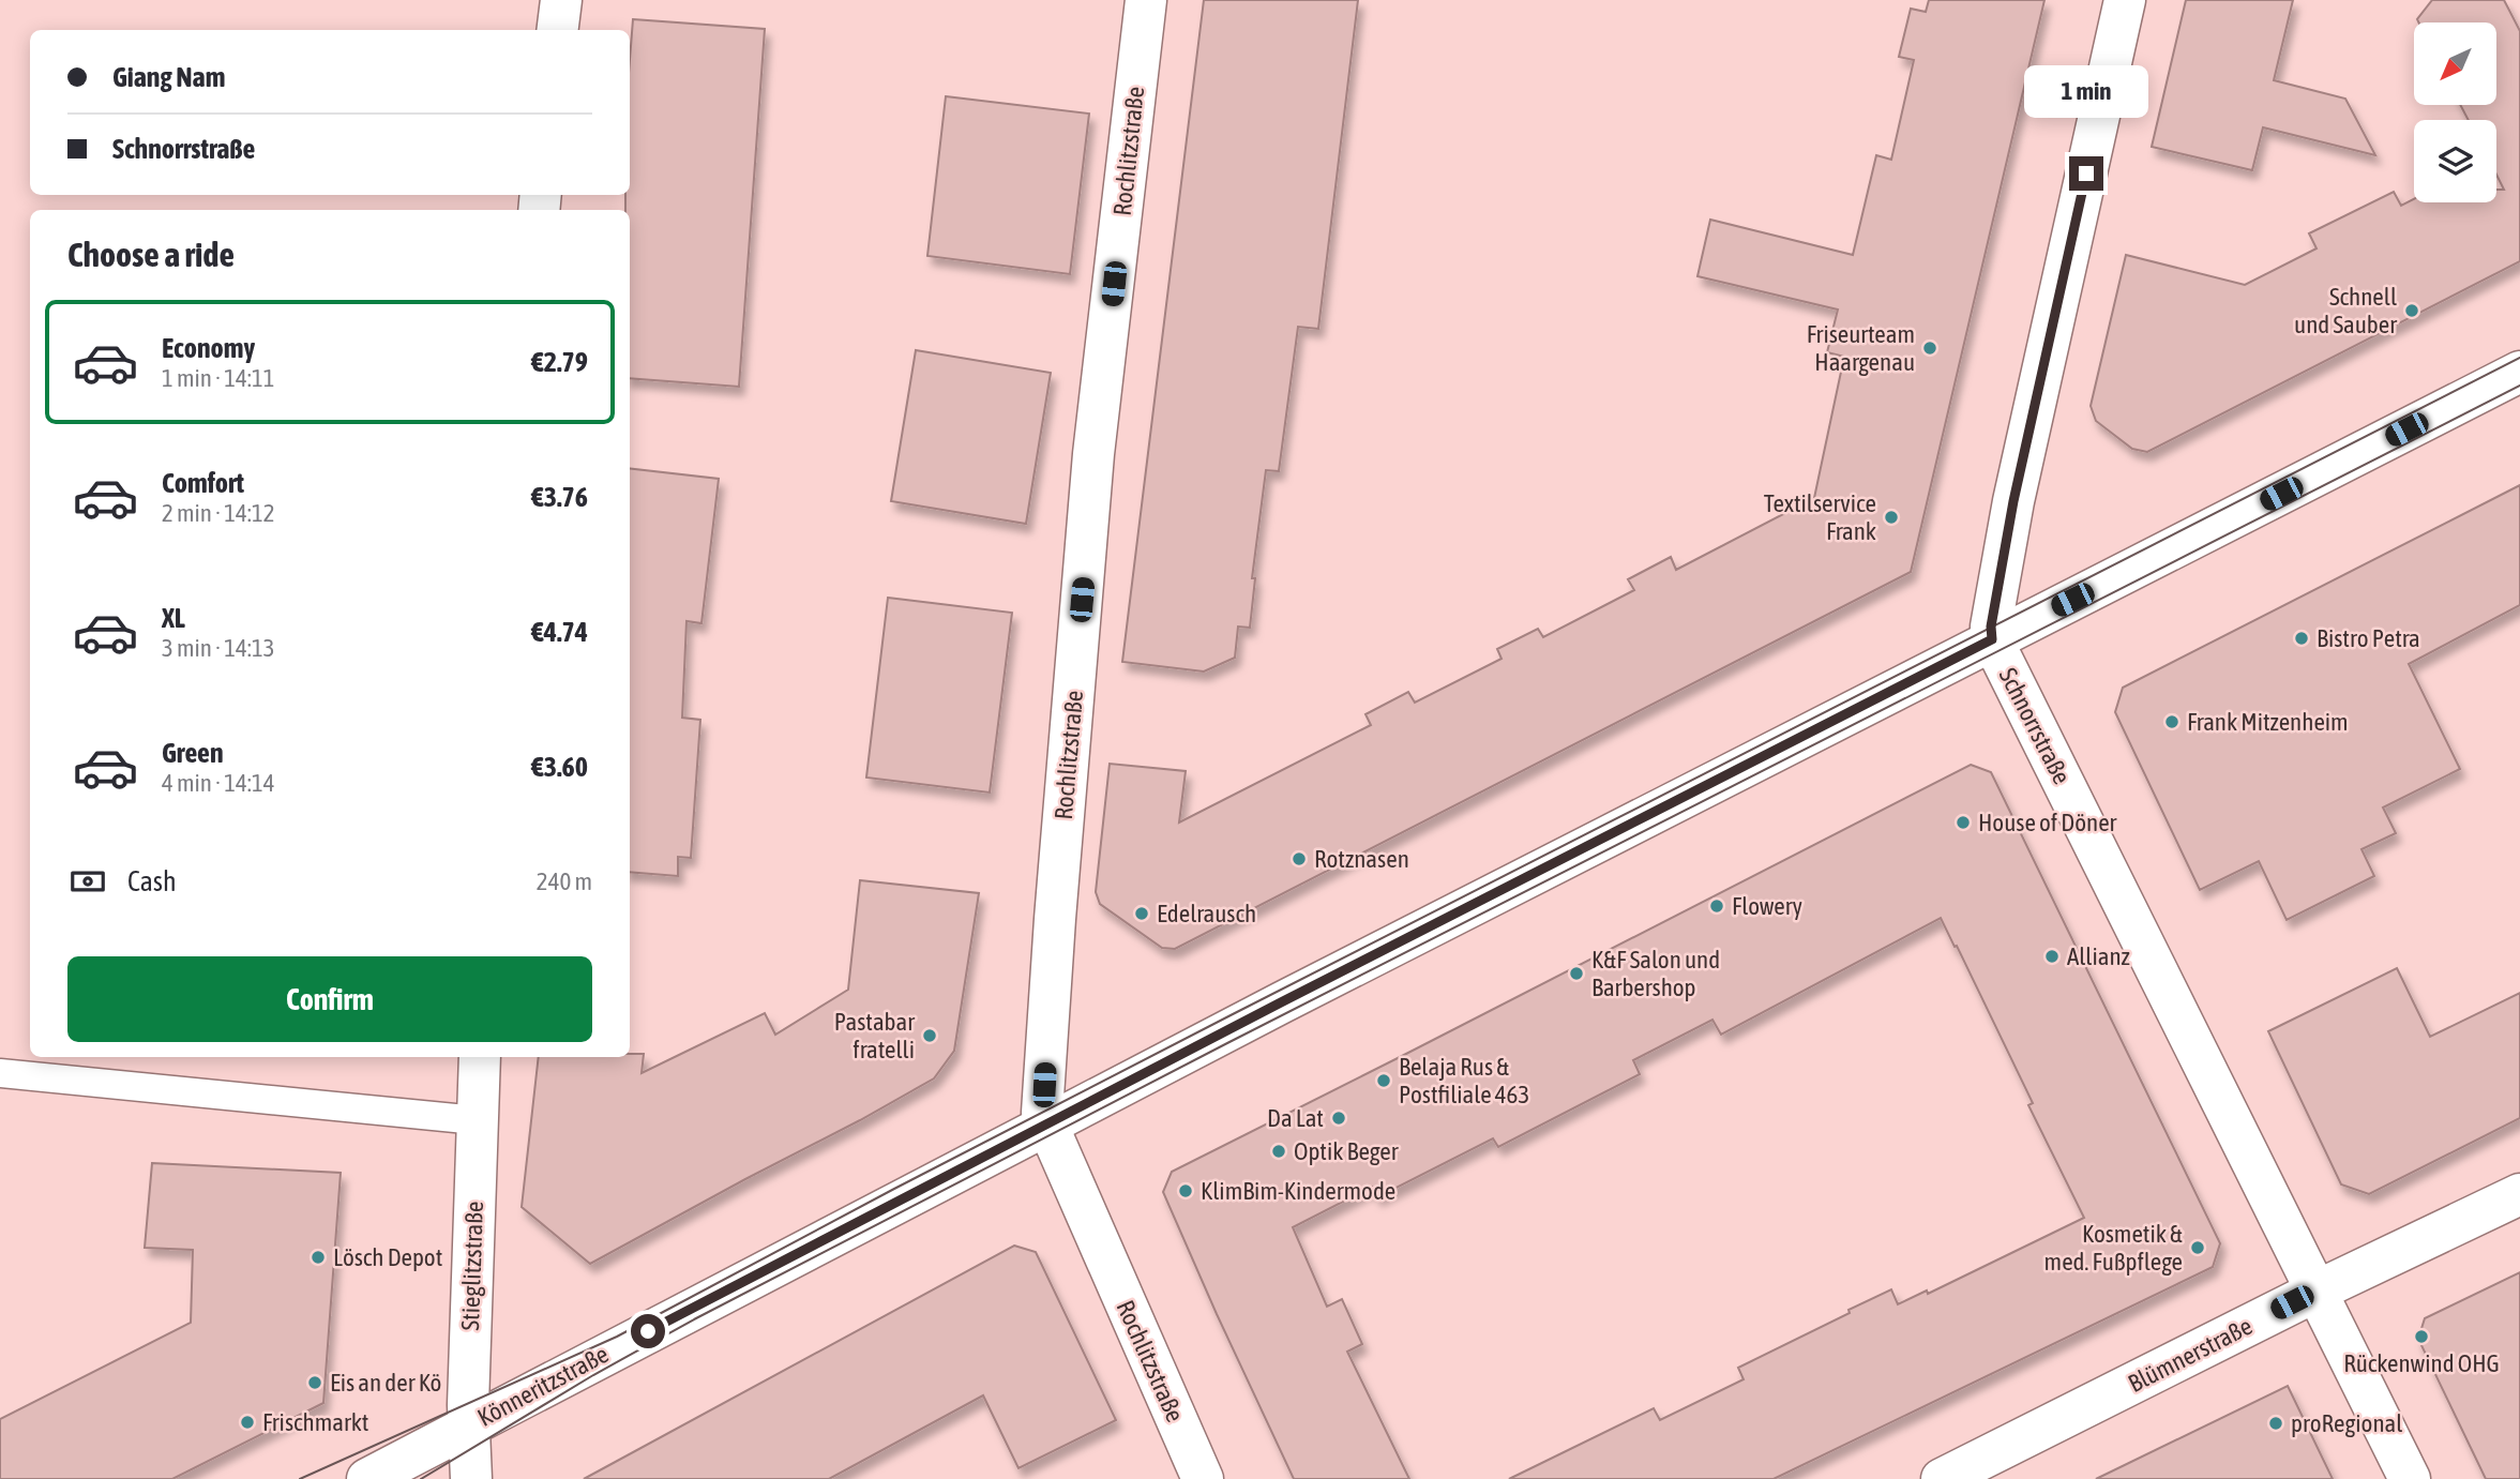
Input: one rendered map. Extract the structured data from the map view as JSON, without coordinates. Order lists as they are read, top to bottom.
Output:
{
  "streets": {
    "street": [
      "Rochlitzstraße",
      "Schnorrstraße",
      "Stieglitzstraße",
      "Blümnerstraße",
      "Könneritzstraße"
    ]
  },
  "crossings": [
    ["Rochlitzstraße", "Könneritzstraße"],
    ["Schnorrstraße", "Blümnerstraße"],
    ["Schnorrstraße", "Könneritzstraße"],
    ["Stieglitzstraße", "Könneritzstraße"]
  ],
  "places": [
    "Schnell und Sauber",
    "Friseurteam Haargenau",
    "Textilservice Frank",
    "Bistro Petra",
    "Frank Mitzenheim",
    "House of Döner",
    "Rotznasen",
    "Flowery",
    "Edelrausch",
    "Allianz",
    "K&F Salon und Barbershop",
    "Pastabar fratelli",
    "Belaja Rus & Postfiliale 463",
    "Da Lat",
    "Optik Beger",
    "KlimBim-Kindermode",
    "Kosmetik & med. Fußpflege",
    "Lösch Depot",
    "Rückenwind OHG",
    "Eis an der Kö",
    "Frischmarkt",
    "proRegional"
  ],
  "north": "bottom left",
  "page": {
    "banner": ["Giang Nam", "Schnorrstraße"],
    "bubble": "1 min",
    "heading": "Choose a ride",
    "list": [
      {
        "name": "Economy",
        "note": "1 min · 14:11",
        "value": "€2.79"
      },
      {
        "name": "Comfort",
        "note": "2 min · 14:12",
        "value": "€3.76"
      },
      {
        "name": "XL",
        "note": "3 min · 14:13",
        "value": "€4.74"
      },
      {
        "name": "Green",
        "note": "4 min · 14:14",
        "value": "€3.60"
      }
    ],
    "pay": ["Cash", "240 m"],
    "buttons": "Confirm"
  }
}
